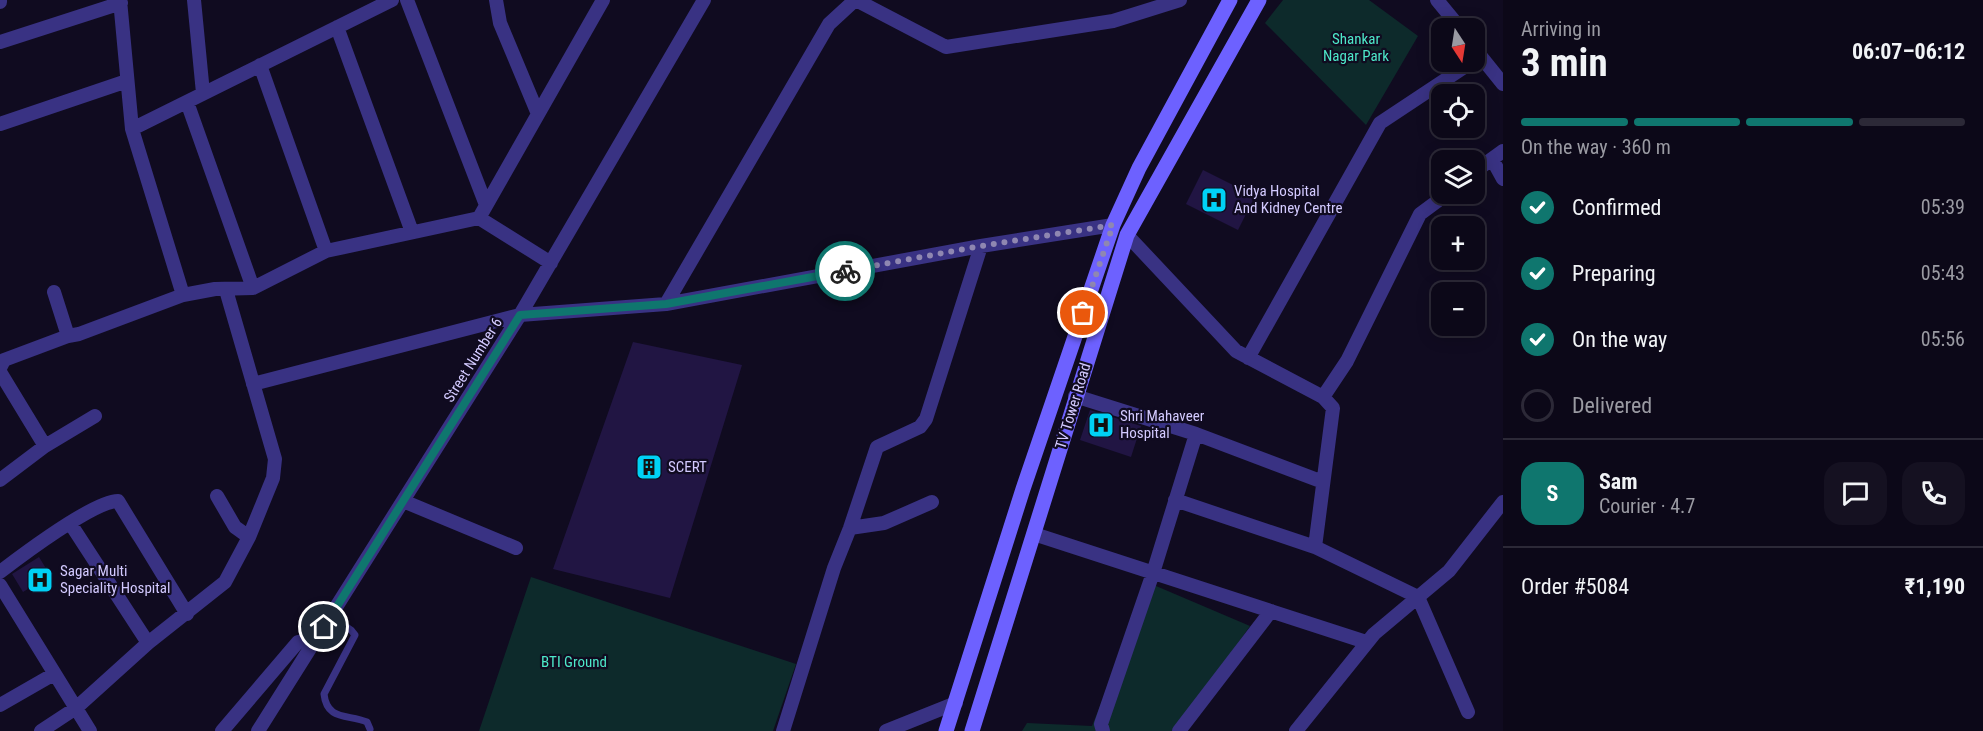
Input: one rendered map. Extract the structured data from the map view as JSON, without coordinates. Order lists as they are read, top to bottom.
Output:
{
  "streets": {
    "main road": ["TV Tower Road"],
    "street": ["Street Number 6"]
  },
  "parks": ["Shankar Nagar Park", "BTI Ground"],
  "places": {
    "hospital": ["Vidya Hospital And Kidney Centre", "Shri Mahaveer Hospital", "Sagar Multi Speciality Hospital"],
    "building": ["SCERT"]
  },
  "north": "bottom",
  "page": {
    "heading": ["3 min", "Arriving in", "06:07–06:12"],
    "panel": [
      "Sam",
      "Courier · 4.7",
      "Order #5084",
      "₹1,190"
    ],
    "map_buttons": ["+", "−"],
    "bar": "On the way · 360 m",
    "list": [
      ["Confirmed", "05:39"],
      ["Preparing", "05:43"],
      ["On the way", "05:56"],
      "Delivered"
    ],
    "round": "S"
  }
}
